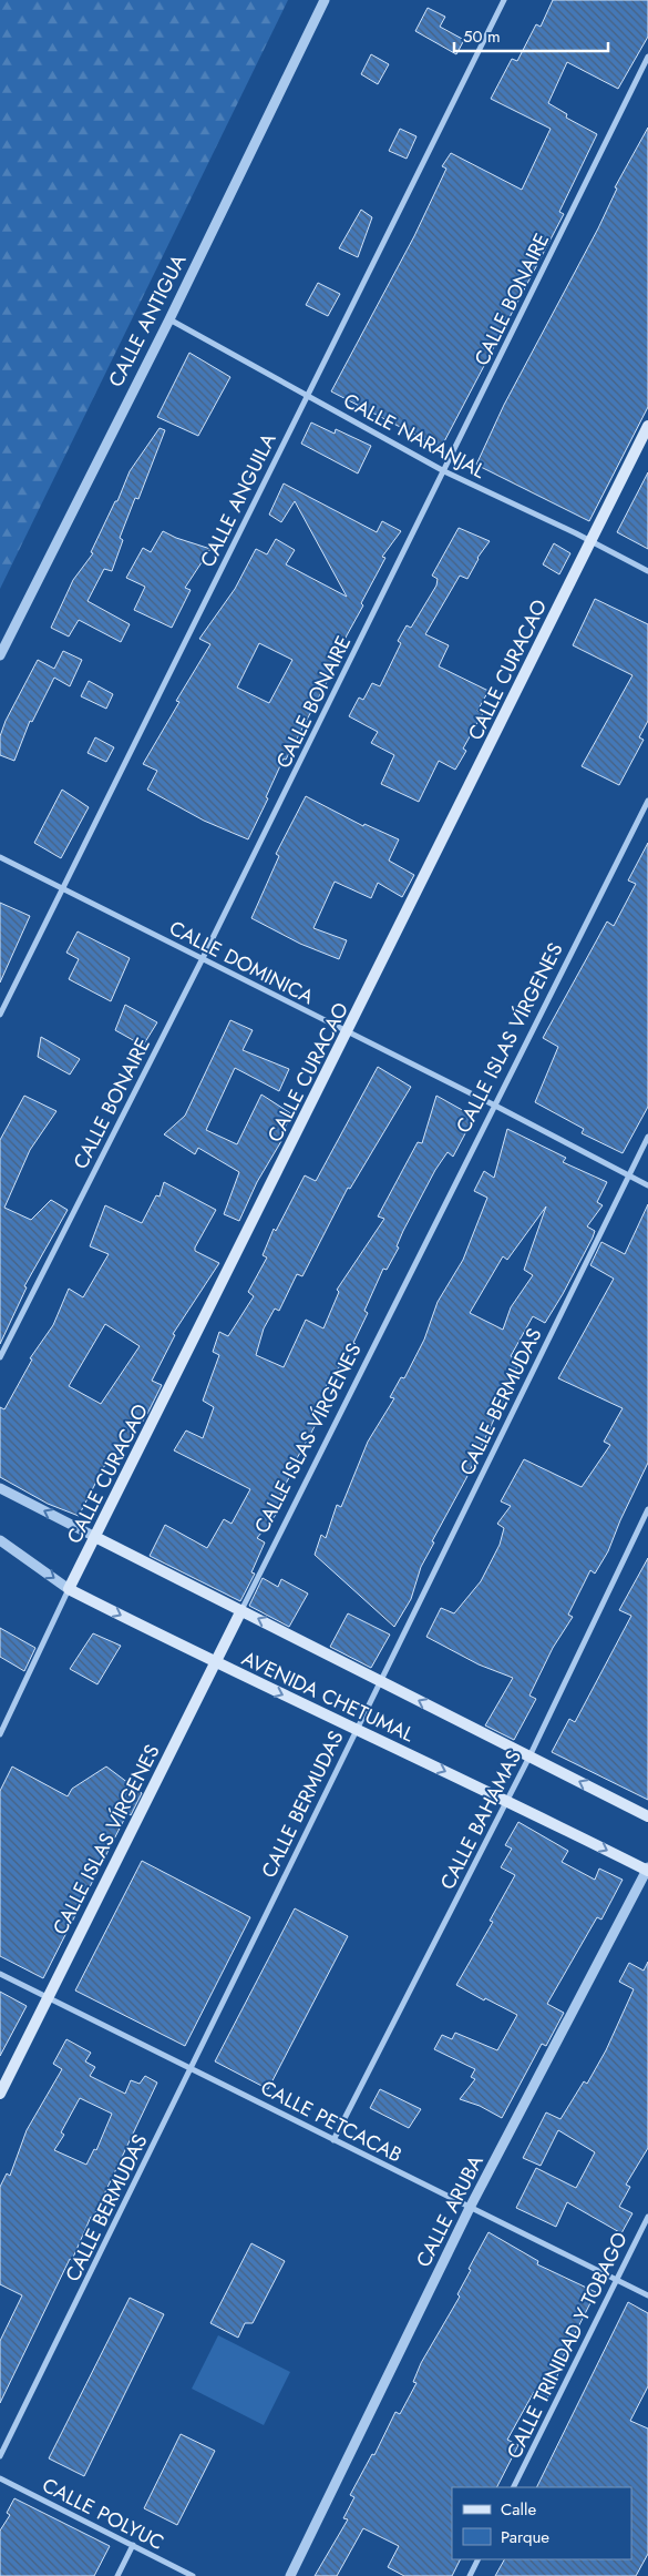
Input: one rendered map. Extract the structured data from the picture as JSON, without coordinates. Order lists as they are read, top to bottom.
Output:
{
  "streets": {
    "main road": ["CALLE CURACAO", "CALLE ISLAS VÍRGENES", "AVENIDA CHETUMAL"],
    "street": [
      "CALLE BONAIRE",
      "CALLE ANTIGUA",
      "CALLE NARANJAL",
      "CALLE ANGUILA",
      "CALLE DOMINICA",
      "CALLE BERMUDAS",
      "CALLE BAHAMAS",
      "CALLE PETCACAB",
      "CALLE ARUBA",
      "CALLE TRINIDAD Y TOBAGO",
      "CALLE POLYUC"
    ]
  },
  "crossings": [
    ["CALLE BONAIRE", "CALLE NARANJAL"],
    ["CALLE BONAIRE", "CALLE DOMINICA"],
    ["CALLE ANTIGUA", "CALLE NARANJAL"],
    ["CALLE NARANJAL", "CALLE ANGUILA"],
    ["CALLE NARANJAL", "CALLE CURACAO"],
    ["CALLE ANGUILA", "CALLE DOMINICA"],
    ["CALLE CURACAO", "CALLE DOMINICA"],
    ["CALLE CURACAO", "AVENIDA CHETUMAL"],
    ["CALLE DOMINICA", "CALLE ISLAS VÍRGENES"],
    ["CALLE DOMINICA", "CALLE BERMUDAS"],
    ["CALLE ISLAS VÍRGENES", "AVENIDA CHETUMAL"],
    ["CALLE ISLAS VÍRGENES", "CALLE PETCACAB"],
    ["CALLE BERMUDAS", "AVENIDA CHETUMAL"],
    ["CALLE BERMUDAS", "CALLE PETCACAB"],
    ["AVENIDA CHETUMAL", "CALLE BAHAMAS"],
    ["AVENIDA CHETUMAL", "CALLE ARUBA"],
    ["CALLE BAHAMAS", "CALLE PETCACAB"],
    ["CALLE PETCACAB", "CALLE ARUBA"],
    ["CALLE PETCACAB", "CALLE TRINIDAD Y TOBAGO"]
  ],
  "legend": ["Calle", "Parque"],
  "scale_bar": "50 m"
}
